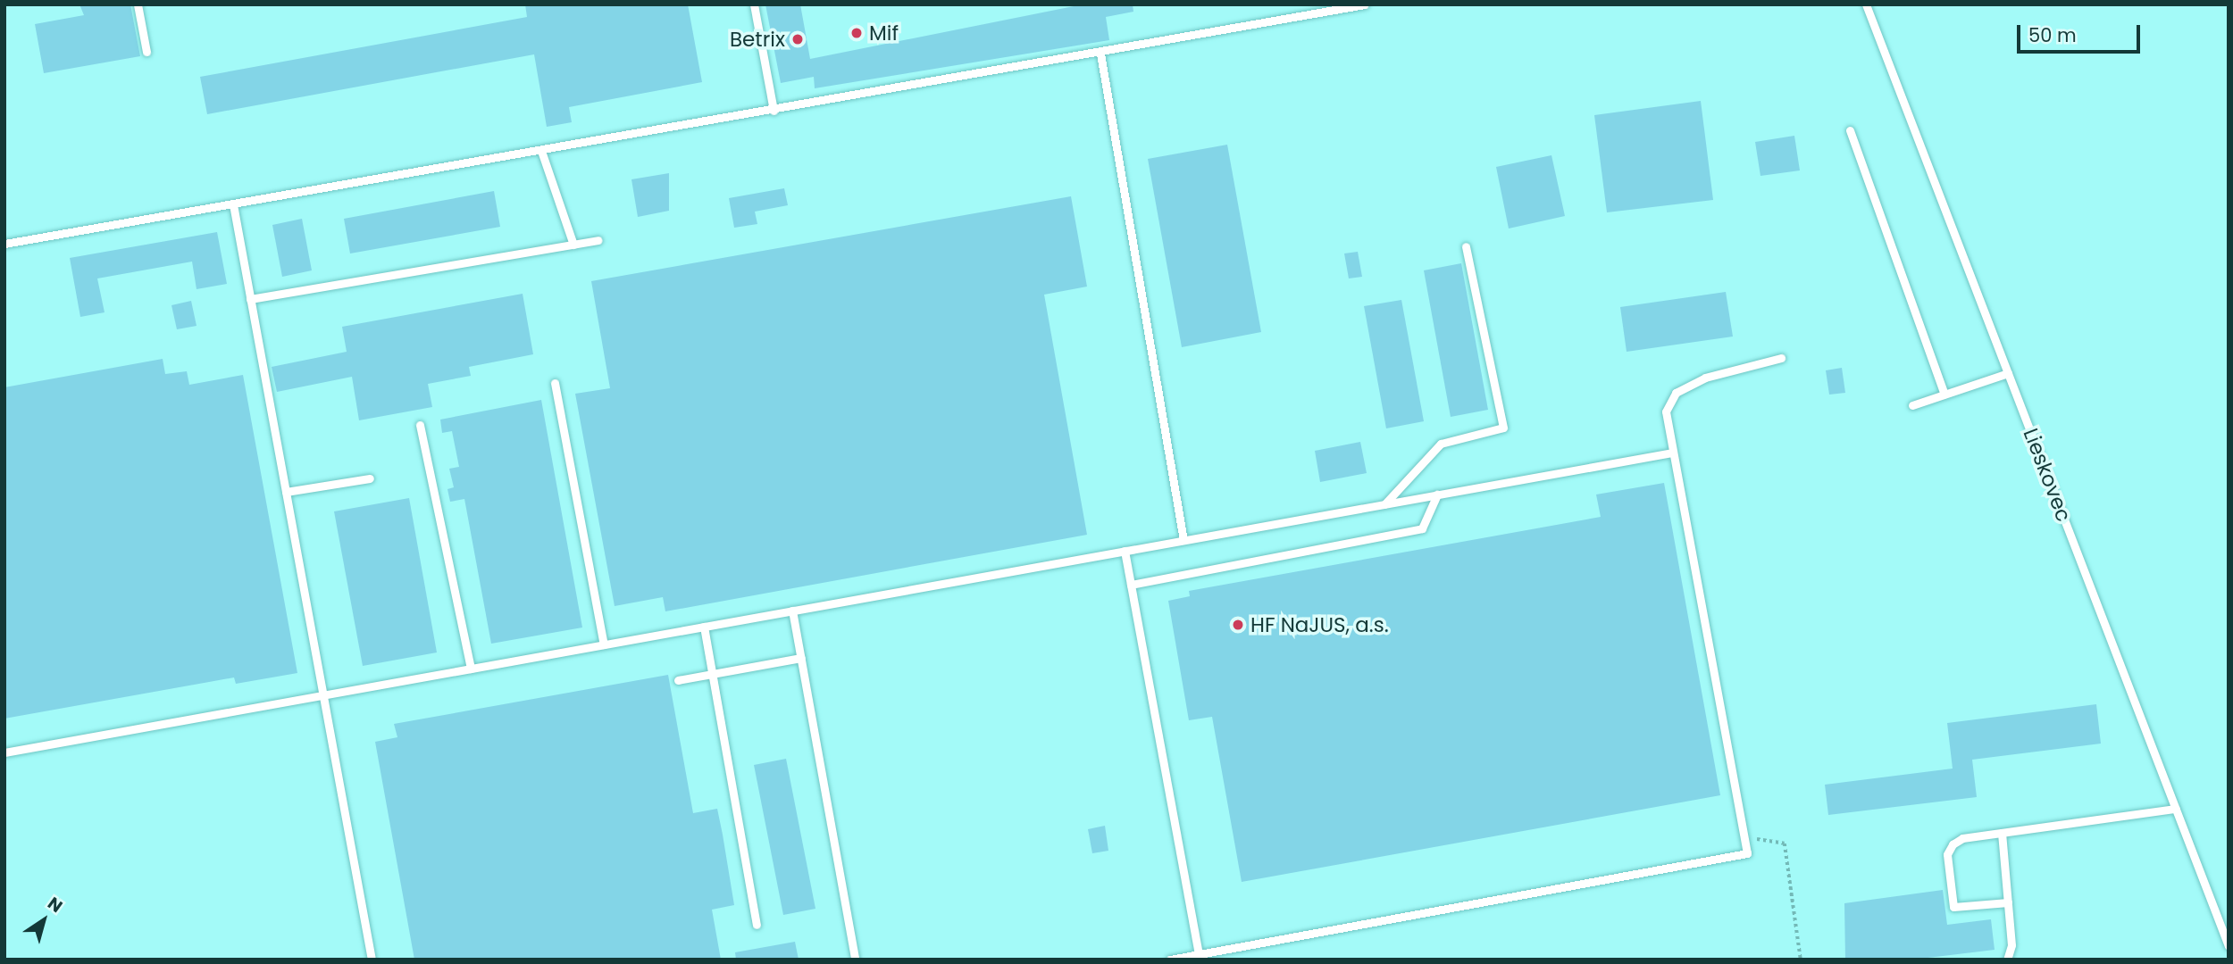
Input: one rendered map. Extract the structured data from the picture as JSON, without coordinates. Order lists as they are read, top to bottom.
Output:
{
  "streets": {
    "lane": ["Lieskovec"]
  },
  "places": ["Mif", "Betrix", "HF NaJUS, a.s."],
  "scale_bar": "50 m",
  "north": "top right"
}
